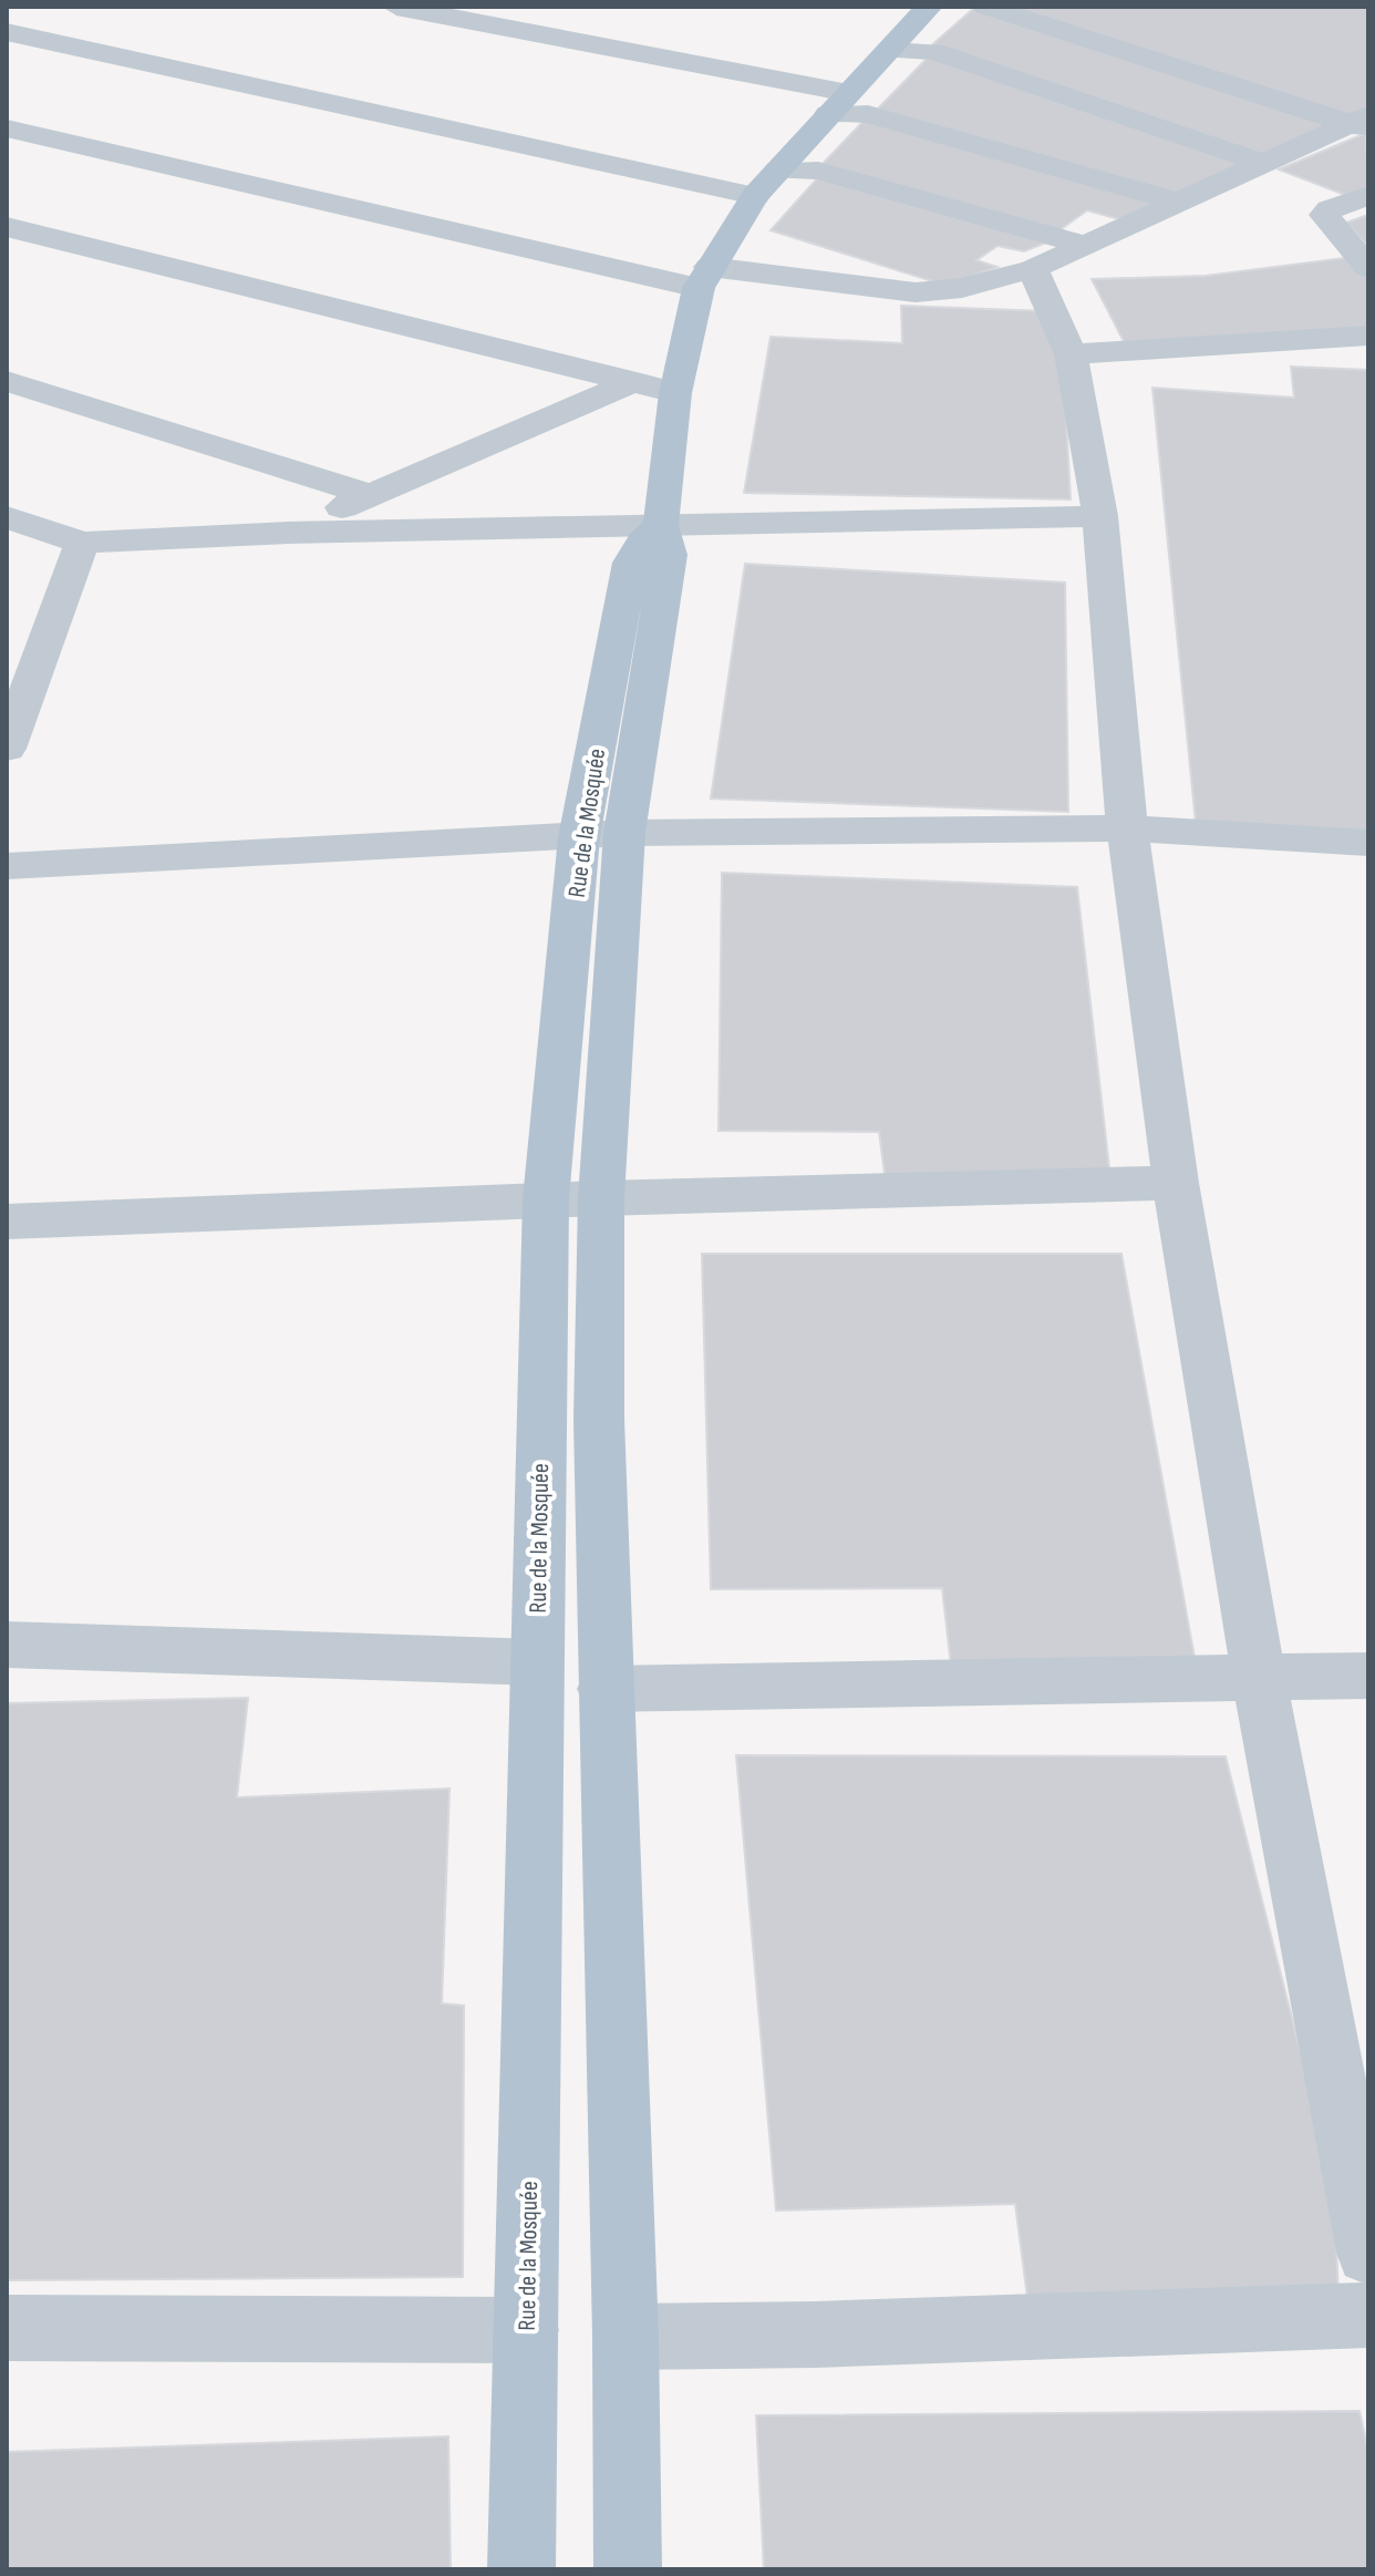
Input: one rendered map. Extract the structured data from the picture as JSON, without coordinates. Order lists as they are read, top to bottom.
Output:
{
  "streets": {
    "main road": ["Rue de la Mosquée"]
  }
}
